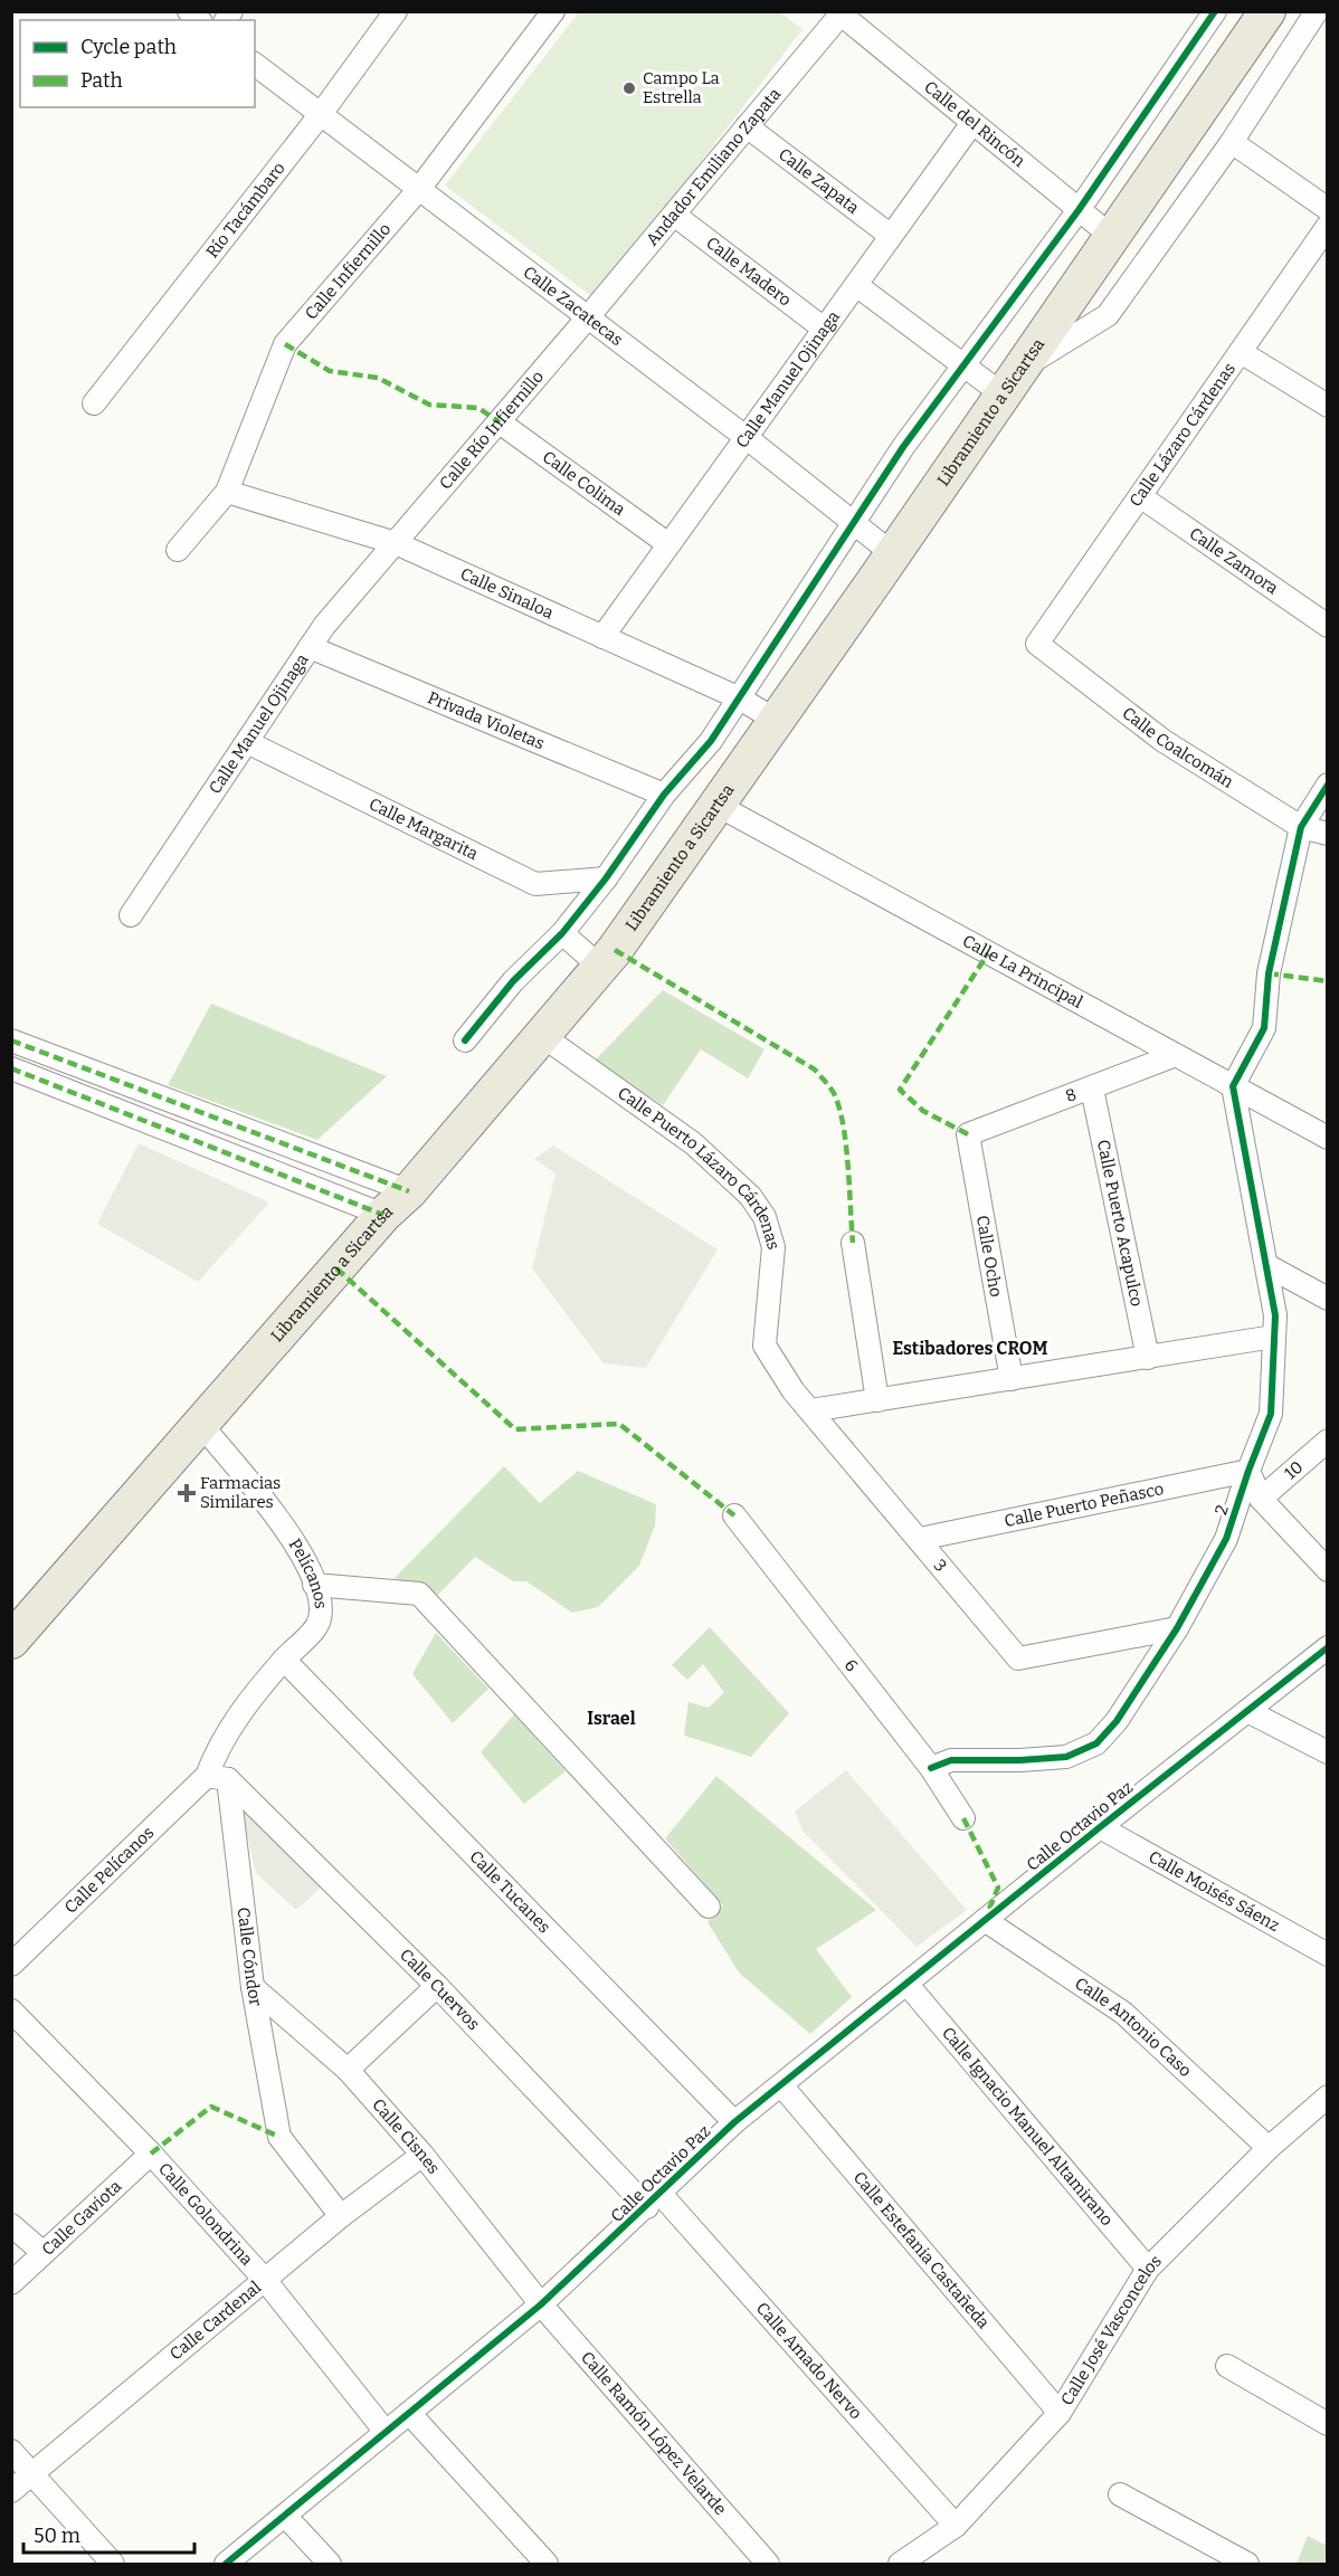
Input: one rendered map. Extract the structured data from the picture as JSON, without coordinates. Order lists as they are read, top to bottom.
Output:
{
  "streets": {
    "main road": ["Libramiento a Sicartsa"],
    "street": [
      "Calle del Rincón",
      "Andador Emiliano Zapata",
      "Calle Zapata",
      "Río Tacámbaro",
      "Calle Infiernillo",
      "Calle Madero",
      "Calle Zacatecas",
      "Calle Manuel Ojinaga",
      "Calle Río Infiernillo",
      "Calle Lázaro Cárdenas",
      "Calle Colima",
      "Calle Zamora",
      "Calle Sinaloa",
      "Privada Violetas",
      "Calle Coalcomán",
      "Calle Margarita",
      "Calle La Principal",
      "8",
      "Calle Puerto Lázaro Cárdenas",
      "Calle Puerto Acapulco",
      "Calle Ocho",
      "10",
      "Calle Puerto Peñasco",
      "2",
      "3",
      "Pelícanos",
      "6",
      "Calle Octavio Paz",
      "Calle Pelícanos",
      "Calle Tucanes",
      "Calle Moisés Sáenz",
      "Calle Cóndor",
      "Calle Cuervos",
      "Calle Antonio Caso",
      "Calle Ignacio Manuel Altamirano",
      "Calle Cisnes",
      "Calle Golondrina",
      "Calle Gaviota",
      "Calle Estefania Castañeda",
      "Calle Cardenal",
      "Calle José Vasconcelos",
      "Calle Amado Nervo",
      "Calle Ramón López Velarde"
    ]
  },
  "crossings": [
    ["Calle del Rincón", "Andador Emiliano Zapata"],
    ["Calle del Rincón", "Calle Manuel Ojinaga"],
    ["Calle del Rincón", "Libramiento a Sicartsa"],
    ["Andador Emiliano Zapata", "Calle Zapata"],
    ["Andador Emiliano Zapata", "Calle Madero"],
    ["Andador Emiliano Zapata", "Calle Zacatecas"],
    ["Andador Emiliano Zapata", "Calle Río Infiernillo"],
    ["Calle Zapata", "Calle Manuel Ojinaga"],
    ["Río Tacámbaro", "Calle Zacatecas"],
    ["Calle Infiernillo", "Calle Zacatecas"],
    ["Calle Infiernillo", "Calle Sinaloa"],
    ["Calle Madero", "Calle Manuel Ojinaga"],
    ["Calle Zacatecas", "Calle Manuel Ojinaga"],
    ["Calle Zacatecas", "Libramiento a Sicartsa"],
    ["Calle Zacatecas", "Calle Río Infiernillo"],
    ["Calle Manuel Ojinaga", "Calle Río Infiernillo"],
    ["Calle Manuel Ojinaga", "Calle Colima"],
    ["Calle Manuel Ojinaga", "Calle Sinaloa"],
    ["Calle Manuel Ojinaga", "Privada Violetas"],
    ["Calle Manuel Ojinaga", "Calle Margarita"],
    ["Libramiento a Sicartsa", "Calle Sinaloa"],
    ["Libramiento a Sicartsa", "Calle La Principal"],
    ["Libramiento a Sicartsa", "Calle Puerto Lázaro Cárdenas"],
    ["Libramiento a Sicartsa", "Pelícanos"],
    ["Calle Río Infiernillo", "Calle Colima"],
    ["Calle Río Infiernillo", "Calle Sinaloa"],
    ["Calle Lázaro Cárdenas", "Calle Zamora"],
    ["Calle Lázaro Cárdenas", "Calle Coalcomán"],
    ["Calle La Principal", "8"],
    ["Calle La Principal", "2"],
    ["8", "Calle Puerto Acapulco"],
    ["8", "Calle Ocho"],
    ["Calle Puerto Lázaro Cárdenas", "3"],
    ["Calle Puerto Peñasco", "2"],
    ["Calle Puerto Peñasco", "3"],
    ["2", "3"],
    ["2", "6"],
    ["Pelícanos", "Calle Pelícanos"],
    ["Pelícanos", "Calle Tucanes"],
    ["Calle Octavio Paz", "Calle Tucanes"],
    ["Calle Octavio Paz", "Calle Moisés Sáenz"],
    ["Calle Octavio Paz", "Calle Cuervos"],
    ["Calle Octavio Paz", "Calle Antonio Caso"],
    ["Calle Octavio Paz", "Calle Ignacio Manuel Altamirano"],
    ["Calle Octavio Paz", "Calle Cisnes"],
    ["Calle Octavio Paz", "Calle Golondrina"],
    ["Calle Octavio Paz", "Calle Estefania Castañeda"],
    ["Calle Octavio Paz", "Calle Amado Nervo"],
    ["Calle Octavio Paz", "Calle Ramón López Velarde"],
    ["Calle Pelícanos", "Calle Tucanes"],
    ["Calle Pelícanos", "Calle Cóndor"],
    ["Calle Pelícanos", "Calle Cuervos"],
    ["Calle Cóndor", "Calle Cuervos"],
    ["Calle Cóndor", "Calle Cisnes"],
    ["Calle Cóndor", "Calle Cardenal"],
    ["Calle Cuervos", "Calle Amado Nervo"],
    ["Calle Antonio Caso", "Calle José Vasconcelos"],
    ["Calle Ignacio Manuel Altamirano", "Calle José Vasconcelos"],
    ["Calle Cisnes", "Calle Cardenal"],
    ["Calle Cisnes", "Calle Ramón López Velarde"],
    ["Calle Golondrina", "Calle Gaviota"],
    ["Calle Golondrina", "Calle Cardenal"],
    ["Calle Estefania Castañeda", "Calle José Vasconcelos"],
    ["Calle José Vasconcelos", "Calle Amado Nervo"]
  ],
  "districts": ["Estibadores CROM", "Israel"],
  "places": {
    "other": ["Campo La Estrella"],
    "health": ["Farmacias Similares"]
  },
  "legend": ["Cycle path", "Path"],
  "scale_bar": "50 m"
}
